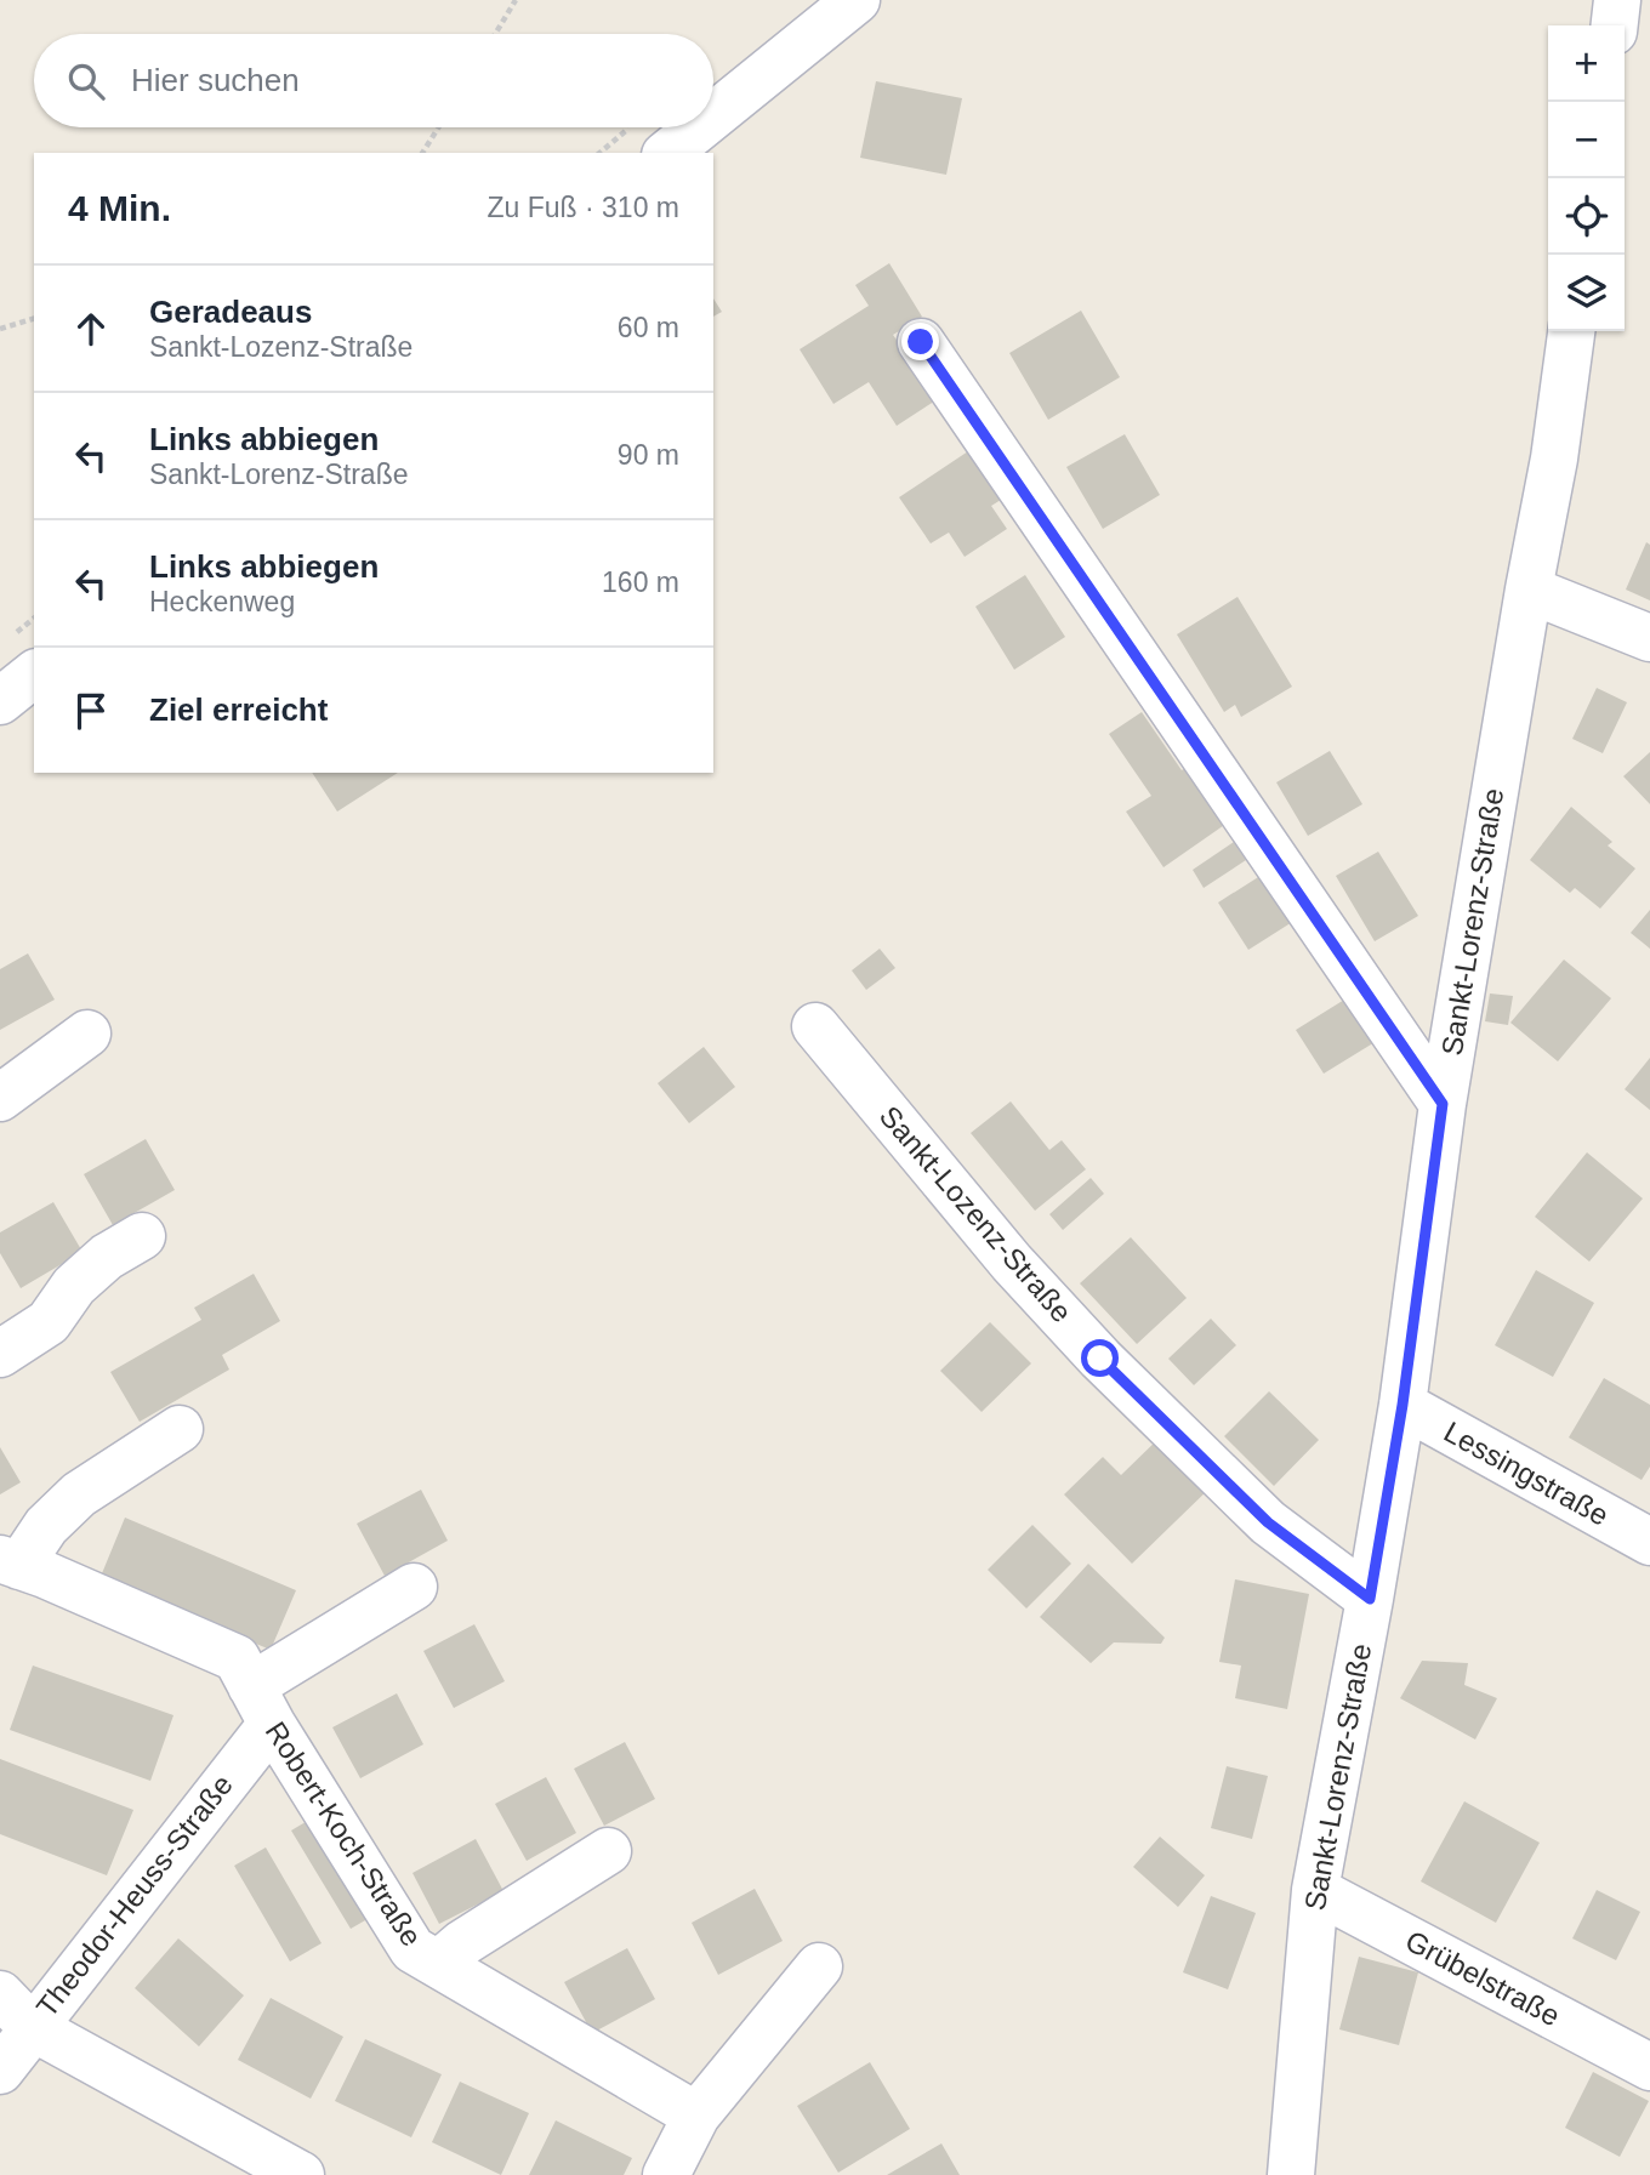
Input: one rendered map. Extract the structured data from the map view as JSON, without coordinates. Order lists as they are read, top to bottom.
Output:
{
  "streets": {
    "street": [
      "Sankt-Lorenz-Straße",
      "Sankt-Lozenz-Straße",
      "Lessingstraße",
      "Robert-Koch-Straße",
      "Theodor-Heuss-Straße",
      "Grübelstraße"
    ]
  },
  "crossings": [
    ["Sankt-Lorenz-Straße", "Sankt-Lozenz-Straße"],
    ["Sankt-Lorenz-Straße", "Lessingstraße"],
    ["Sankt-Lorenz-Straße", "Grübelstraße"],
    ["Robert-Koch-Straße", "Theodor-Heuss-Straße"]
  ],
  "page": {
    "map_buttons": ["+", "−"],
    "search": "Hier suchen",
    "heading": ["4 Min.", "Zu Fuß · 310 m"],
    "list": [
      ["Geradeaus", "Sankt-Lozenz-Straße", "60 m"],
      ["Links abbiegen", "Sankt-Lorenz-Straße", "90 m"],
      ["Links abbiegen", "Heckenweg", "160 m"],
      "Ziel erreicht"
    ]
  }
}
